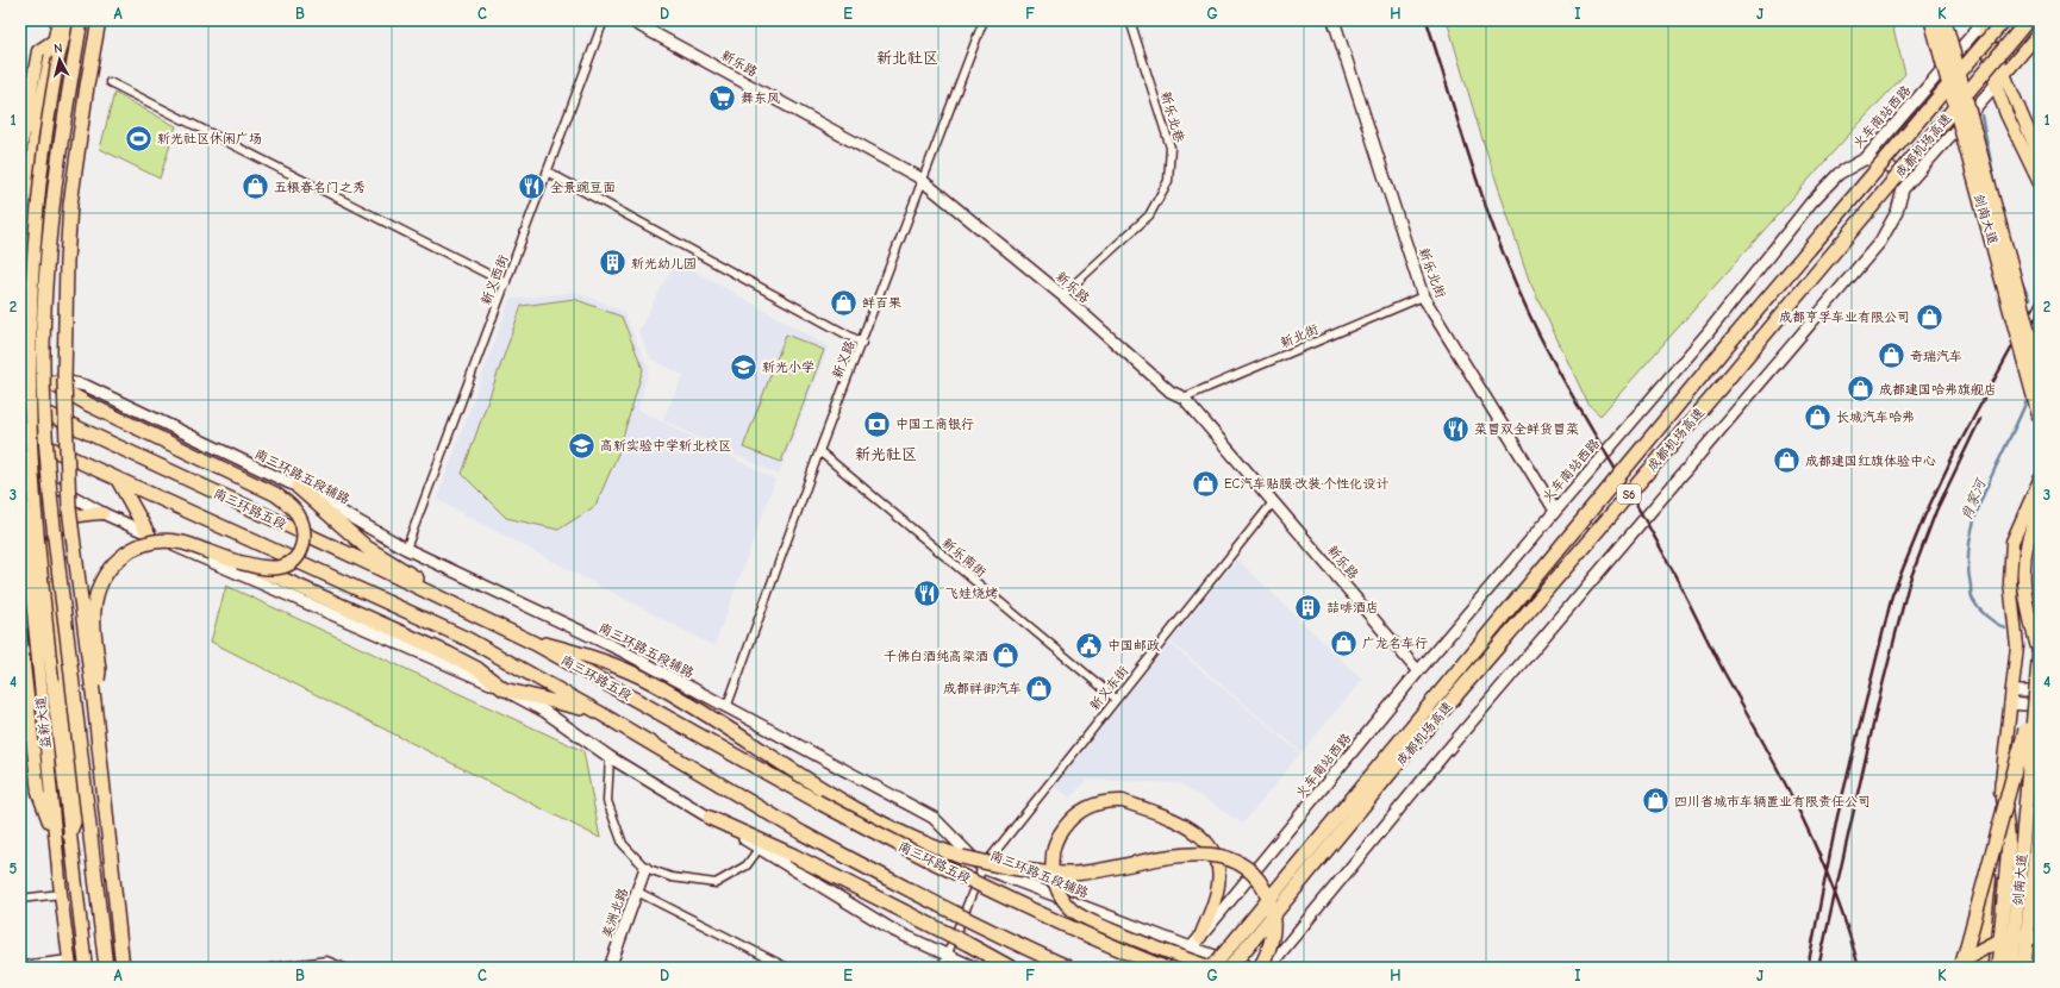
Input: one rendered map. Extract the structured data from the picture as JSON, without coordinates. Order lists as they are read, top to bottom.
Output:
{
  "streets": {
    "highway": [
      "成都机场高速",
      "剑南大道",
      "S6",
      "南三环路五段"
    ],
    "main road": [
      "新乐路",
      "火车南站西路",
      "新乐北街",
      "南三环路五段辅路",
      "益新大道",
      "美洲北路"
    ],
    "street": [
      "新乐北巷",
      "新义西街",
      "新北街",
      "新义路",
      "新乐南街",
      "新义东街"
    ]
  },
  "crossings": [
    ["新乐路", "新乐北巷"],
    ["新乐路", "火车南站西路"],
    ["新乐路", "新北街"],
    ["新乐路", "新义路"],
    ["新乐路", "新义东街"],
    ["火车南站西路", "新乐北街"],
    ["火车南站西路", "南三环路五段辅路"],
    ["新乐北街", "新北街"],
    ["新义西街", "南三环路五段辅路"],
    ["新义路", "南三环路五段辅路"],
    ["新义路", "新乐南街"],
    ["南三环路五段辅路", "新义东街"],
    ["新乐南街", "新义东街"]
  ],
  "districts": ["新北社区", "新光社区"],
  "water": ["肖家河"],
  "places": {
    "supermarket": ["舞东风"],
    "sports": ["新光社区休闲广场"],
    "shop": [
      "五粮春名门之秀",
      "鲜百果",
      "成都亨孚车业有限公司",
      "奇瑞汽车",
      "成都建国哈弗旗舰店",
      "长城汽车哈弗",
      "成都建国红旗体验中心",
      "EC汽车贴膜·改装·个性化设计",
      "广龙名车行",
      "千佛白酒纯高粱酒",
      "成都祥御汽车",
      "四川省城市车辆置业有限责任公司"
    ],
    "restaurant": ["全景豌豆面", "菜冒双全鲜货冒菜", "飞娃烧烤"],
    "building": ["新光幼儿园", "喆啡酒店"],
    "school or university": ["新光小学", "高新实验中学新北校区"],
    "bank": ["中国工商银行"],
    "public building": ["中国邮政"]
  },
  "north": "top",
  "grid": {
    "columns": [
      "A",
      "B",
      "C",
      "D",
      "E",
      "F",
      "G",
      "H",
      "I",
      "J",
      "K"
    ],
    "rows": [
      "1",
      "2",
      "3",
      "4",
      "5"
    ]
  }
}
